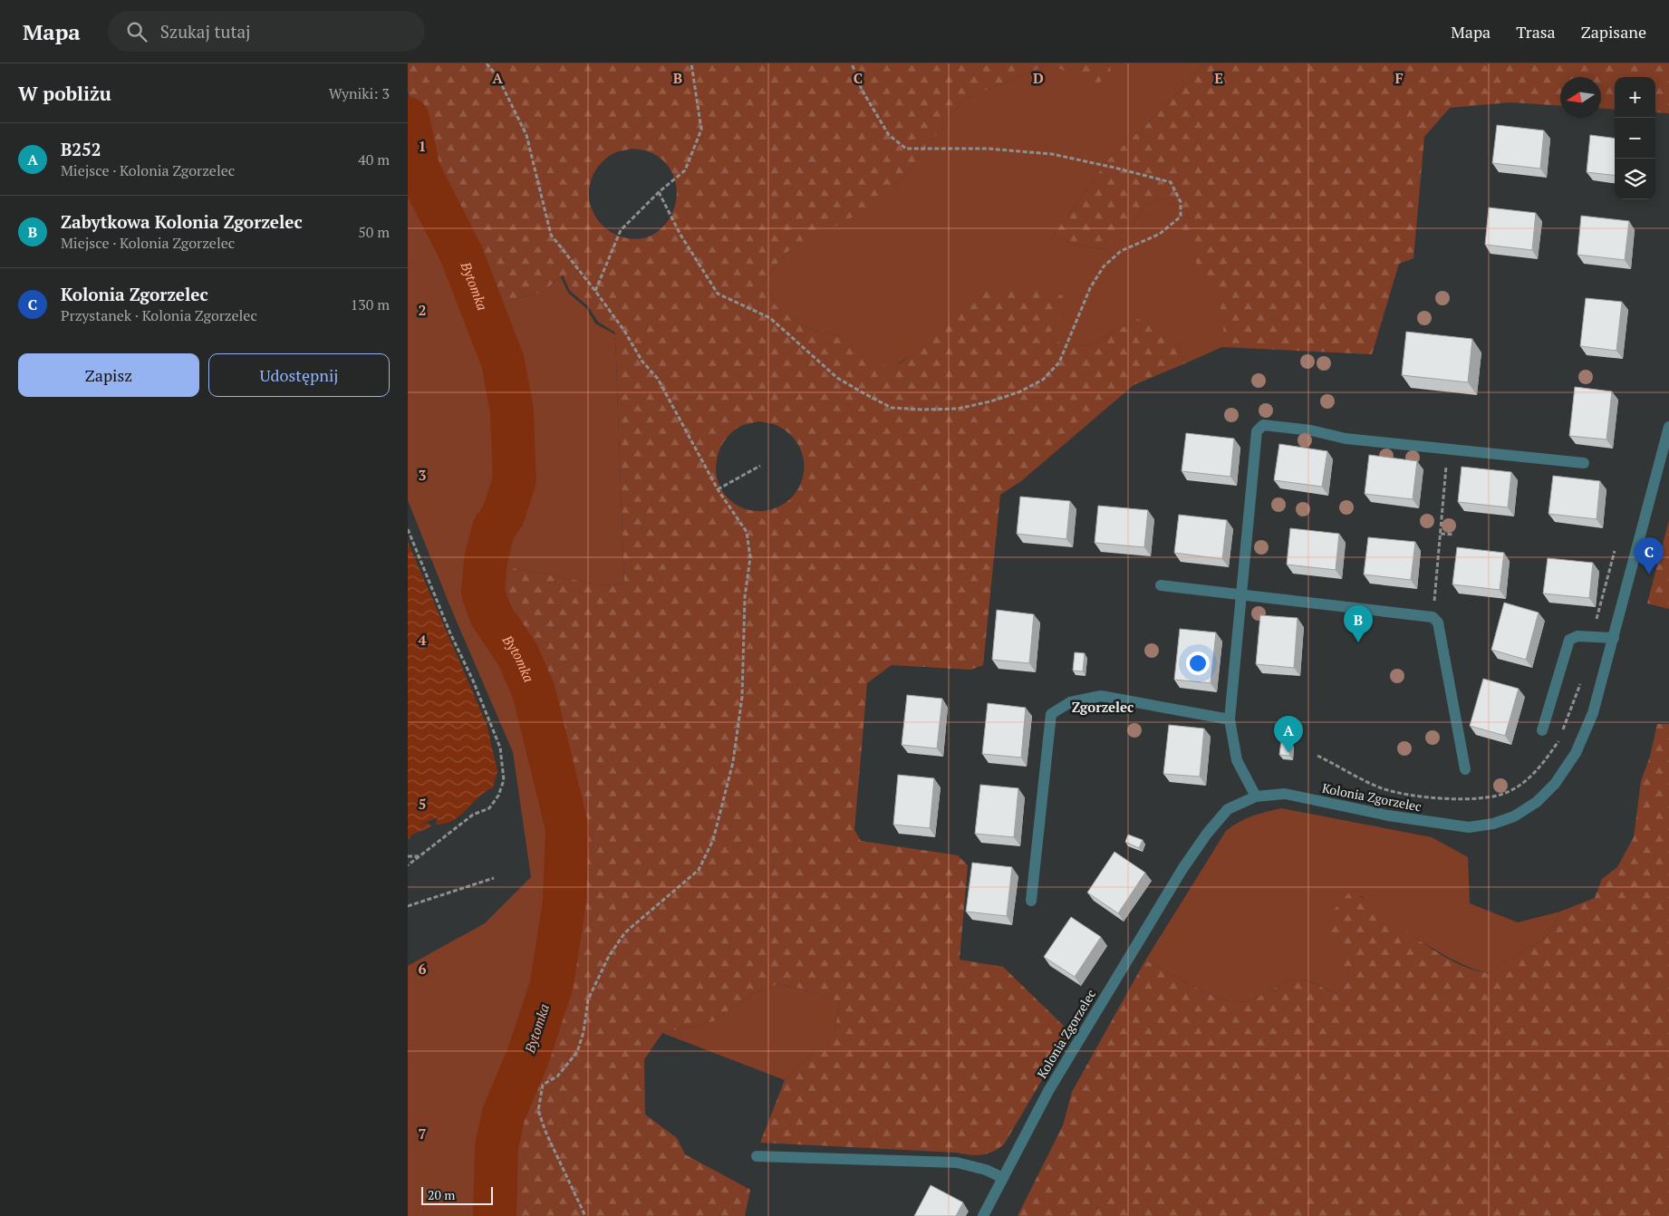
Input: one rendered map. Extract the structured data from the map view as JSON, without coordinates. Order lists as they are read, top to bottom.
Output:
{
  "streets": {
    "street": ["Kolonia Zgorzelec"]
  },
  "districts": ["Zgorzelec"],
  "water": ["Bytomka"],
  "scale_bar": "20 m",
  "north": "left",
  "page": {
    "header": "Mapa",
    "search": "Szukaj tutaj",
    "nav": ["Mapa", "Trasa", "Zapisane"],
    "heading": ["W pobliżu", "Wyniki: 3"],
    "map_buttons": ["+", "−"],
    "list": [
      {
        "mark": "A",
        "name": "B252",
        "note": "Miejsce · Kolonia Zgorzelec",
        "value": "40 m"
      },
      {
        "mark": "B",
        "name": "Zabytkowa Kolonia Zgorzelec",
        "note": "Miejsce · Kolonia Zgorzelec",
        "value": "50 m"
      },
      {
        "mark": "C",
        "name": "Kolonia Zgorzelec",
        "note": "Przystanek · Kolonia Zgorzelec",
        "value": "130 m"
      }
    ],
    "buttons": ["Zapisz", "Udostępnij"],
    "pins": ["C", "B", "A"],
    "scale": "20 m"
  },
  "grid": {
    "columns": [
      "A",
      "B",
      "C",
      "D",
      "E",
      "F"
    ],
    "rows": [
      "1",
      "2",
      "3",
      "4",
      "5",
      "6",
      "7"
    ]
  }
}
